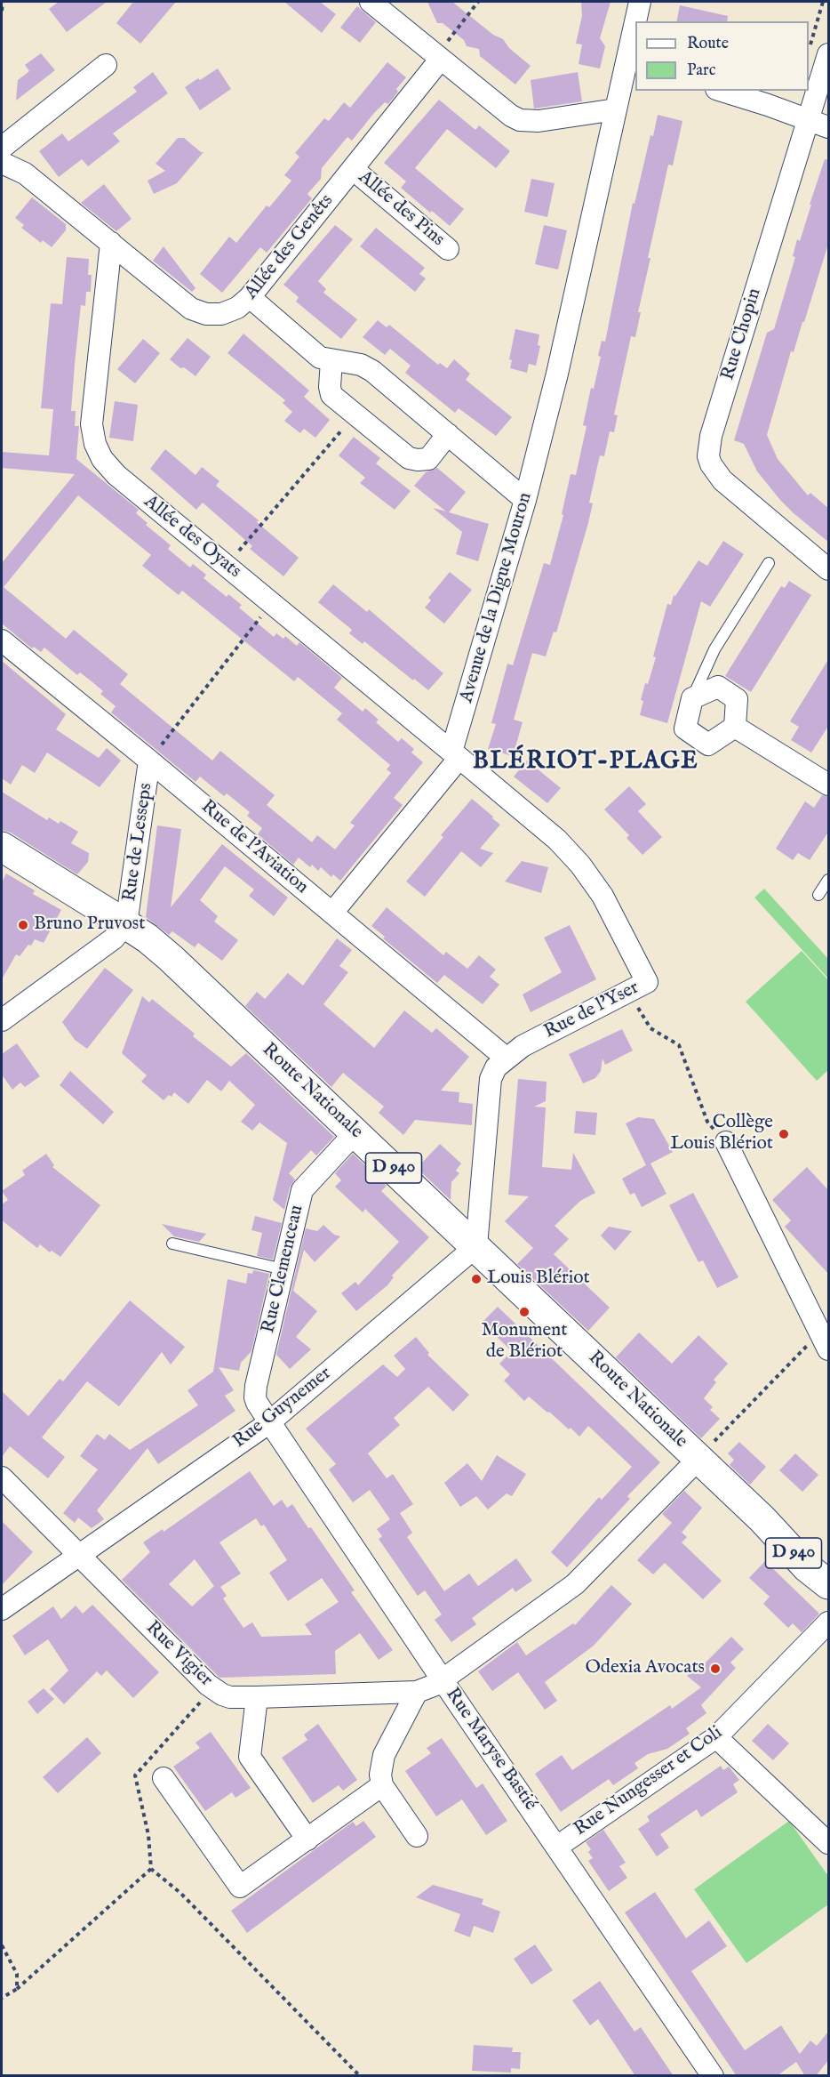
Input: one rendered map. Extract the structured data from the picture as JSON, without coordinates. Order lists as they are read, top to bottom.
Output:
{
  "streets": {
    "main road": ["Route Nationale", "D 940"],
    "street": [
      "Allée des Pins",
      "Allée des Genêts",
      "Rue Chopin",
      "Allée des Oyats",
      "Avenue de la Digue Mouron",
      "Rue de Lesseps",
      "Rue de l'Aviation",
      "Rue de l'Yser",
      "Rue Clemenceau",
      "Rue Guynemer",
      "Rue Vigier",
      "Rue Maryse Bastié",
      "Rue Nungesser et Coli"
    ]
  },
  "crossings": [
    ["Allée des Pins", "Allée des Genêts"],
    ["Allée des Genêts", "Allée des Oyats"],
    ["Allée des Oyats", "Avenue de la Digue Mouron"],
    ["Allée des Oyats", "Rue de l'Yser"],
    ["Avenue de la Digue Mouron", "Rue de l'Aviation"],
    ["Avenue de la Digue Mouron", "Rue de l'Yser"],
    ["Rue de Lesseps", "Rue de l'Aviation"],
    ["Rue de Lesseps", "Route Nationale"],
    ["Rue de l'Aviation", "Rue de l'Yser"],
    ["Rue de l'Yser", "Route Nationale"],
    ["Rue de l'Yser", "Rue Guynemer"],
    ["Route Nationale", "Rue Clemenceau"],
    ["Route Nationale", "Rue Guynemer"],
    ["Route Nationale", "Rue Vigier"],
    ["Rue Clemenceau", "Rue Guynemer"],
    ["Rue Clemenceau", "Rue Maryse Bastié"],
    ["Rue Guynemer", "Rue Vigier"],
    ["Rue Guynemer", "Rue Maryse Bastié"],
    ["Rue Vigier", "Rue Maryse Bastié"],
    ["Rue Maryse Bastié", "Rue Nungesser et Coli"]
  ],
  "districts": ["BLÉRIOT-PLAGE"],
  "places": [
    "Bruno Pruvost",
    "Collège Louis Blériot",
    "Louis Blériot",
    "Monument de Blériot",
    "Odexia Avocats"
  ],
  "legend": ["Route", "Parc"]
}
